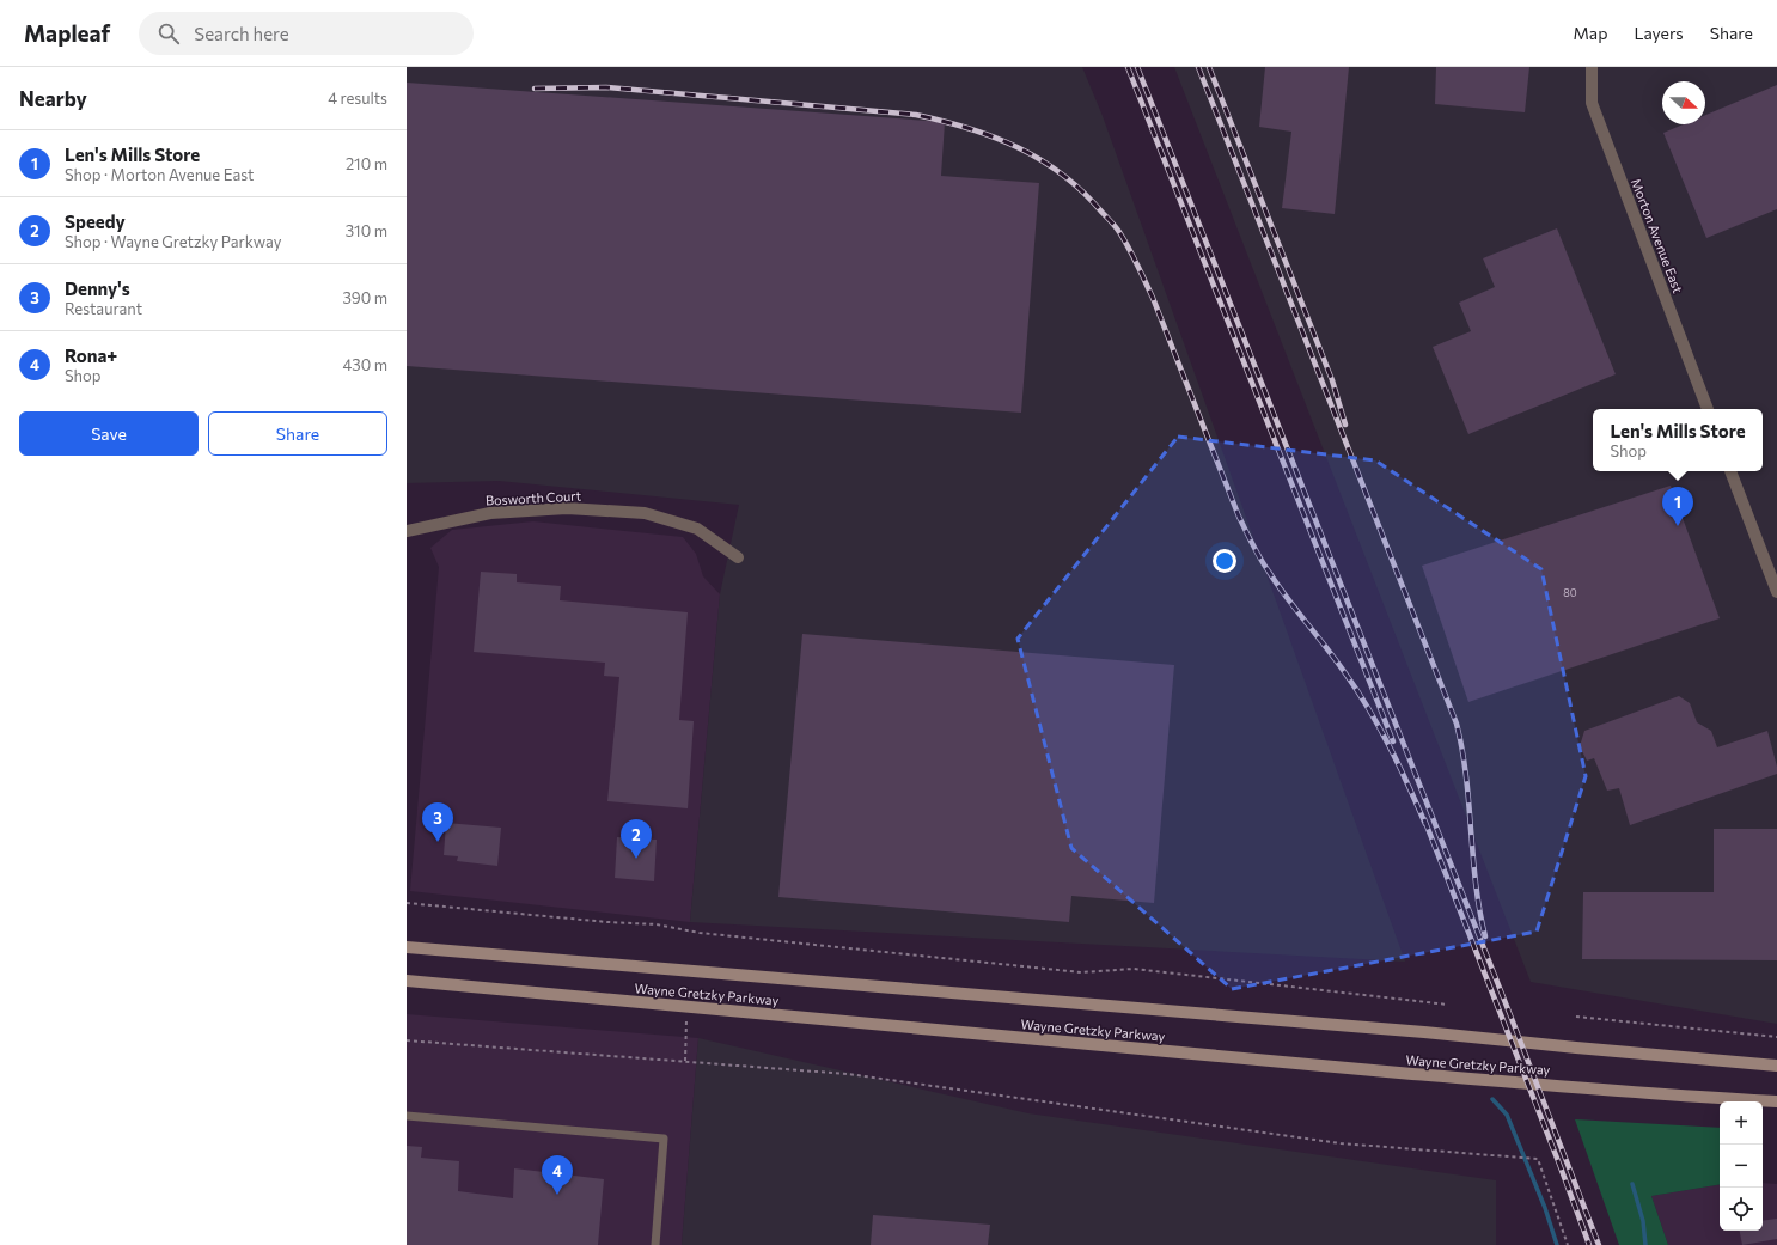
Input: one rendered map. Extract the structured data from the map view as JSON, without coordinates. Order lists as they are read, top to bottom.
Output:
{
  "streets": {
    "main road": ["Wayne Gretzky Parkway"],
    "street": ["Morton Avenue East", "Bosworth Court"]
  },
  "house_numbers": ["80"],
  "north": "right",
  "page": {
    "header": "Mapleaf",
    "search": "Search here",
    "nav": ["Map", "Layers", "Share"],
    "heading": ["Nearby", "4 results"],
    "list": [
      {
        "mark": "1",
        "name": "Len's Mills Store",
        "note": "Shop · Morton Avenue East",
        "value": "210 m"
      },
      {
        "mark": "2",
        "name": "Speedy",
        "note": "Shop · Wayne Gretzky Parkway",
        "value": "310 m"
      },
      {
        "mark": "3",
        "name": "Denny's",
        "note": "Restaurant",
        "value": "390 m"
      },
      {
        "mark": "4",
        "name": "Rona+",
        "note": "Shop",
        "value": "430 m"
      }
    ],
    "buttons": ["Save", "Share"],
    "popup": ["Len's Mills Store", "Shop"],
    "pins": [
      "1",
      "3",
      "2",
      "4"
    ],
    "map_buttons": ["+", "−"]
  }
}
